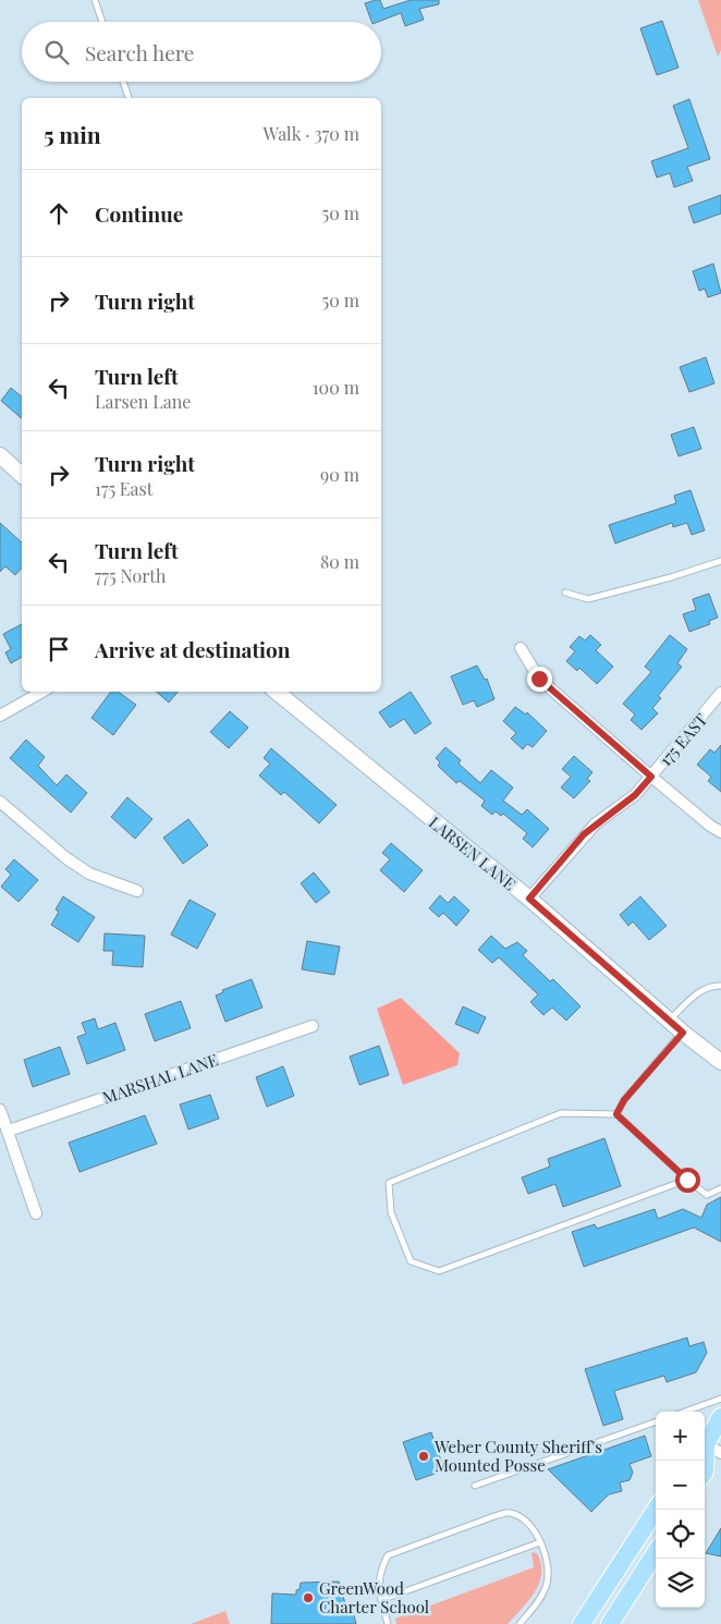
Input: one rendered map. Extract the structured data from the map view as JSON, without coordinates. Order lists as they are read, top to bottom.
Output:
{
  "streets": {
    "main road": ["LARSEN LANE"],
    "street": ["175 EAST", "MARSHAL LANE"]
  },
  "crossings": [
    ["175 EAST", "LARSEN LANE"]
  ],
  "places": ["Weber County Sheriff's Mounted Posse", "GreenWood Charter School"],
  "page": {
    "search": "Search here",
    "heading": ["5 min", "Walk · 370 m"],
    "list": [
      ["Continue", "50 m"],
      ["Turn right", "50 m"],
      ["Turn left", "Larsen Lane", "100 m"],
      ["Turn right", "175 East", "90 m"],
      ["Turn left", "775 North", "80 m"],
      "Arrive at destination"
    ],
    "map_buttons": ["+", "−"]
  }
}
